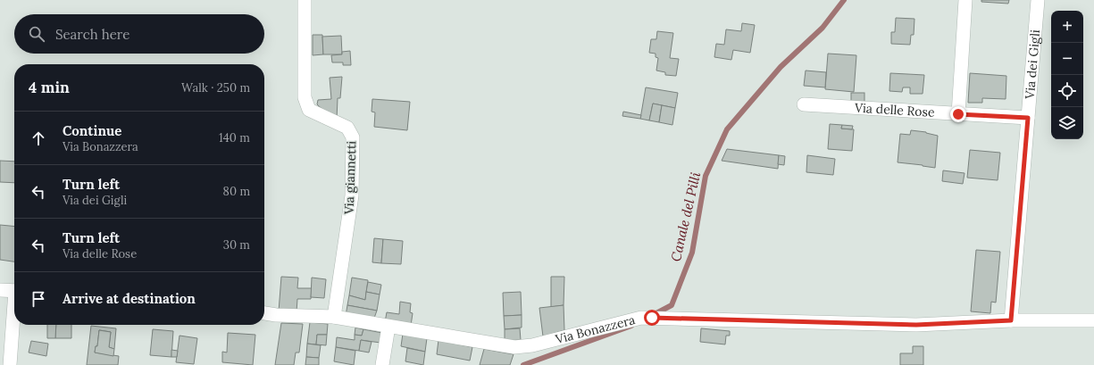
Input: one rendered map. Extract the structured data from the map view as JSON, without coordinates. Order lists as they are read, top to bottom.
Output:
{
  "streets": {
    "street": [
      "Via dei Gigli",
      "Via delle Rose",
      "Via giannetti",
      "Via Bonazzera"
    ]
  },
  "crossings": [
    ["Via dei Gigli", "Via delle Rose"],
    ["Via dei Gigli", "Via Bonazzera"],
    ["Via giannetti", "Via Bonazzera"]
  ],
  "water": ["Canale del Pilli"],
  "page": {
    "map_buttons": ["+", "−"],
    "search": "Search here",
    "heading": ["4 min", "Walk · 250 m"],
    "list": [
      ["Continue", "Via Bonazzera", "140 m"],
      ["Turn left", "Via dei Gigli", "80 m"],
      ["Turn left", "Via delle Rose", "30 m"],
      "Arrive at destination"
    ]
  }
}
